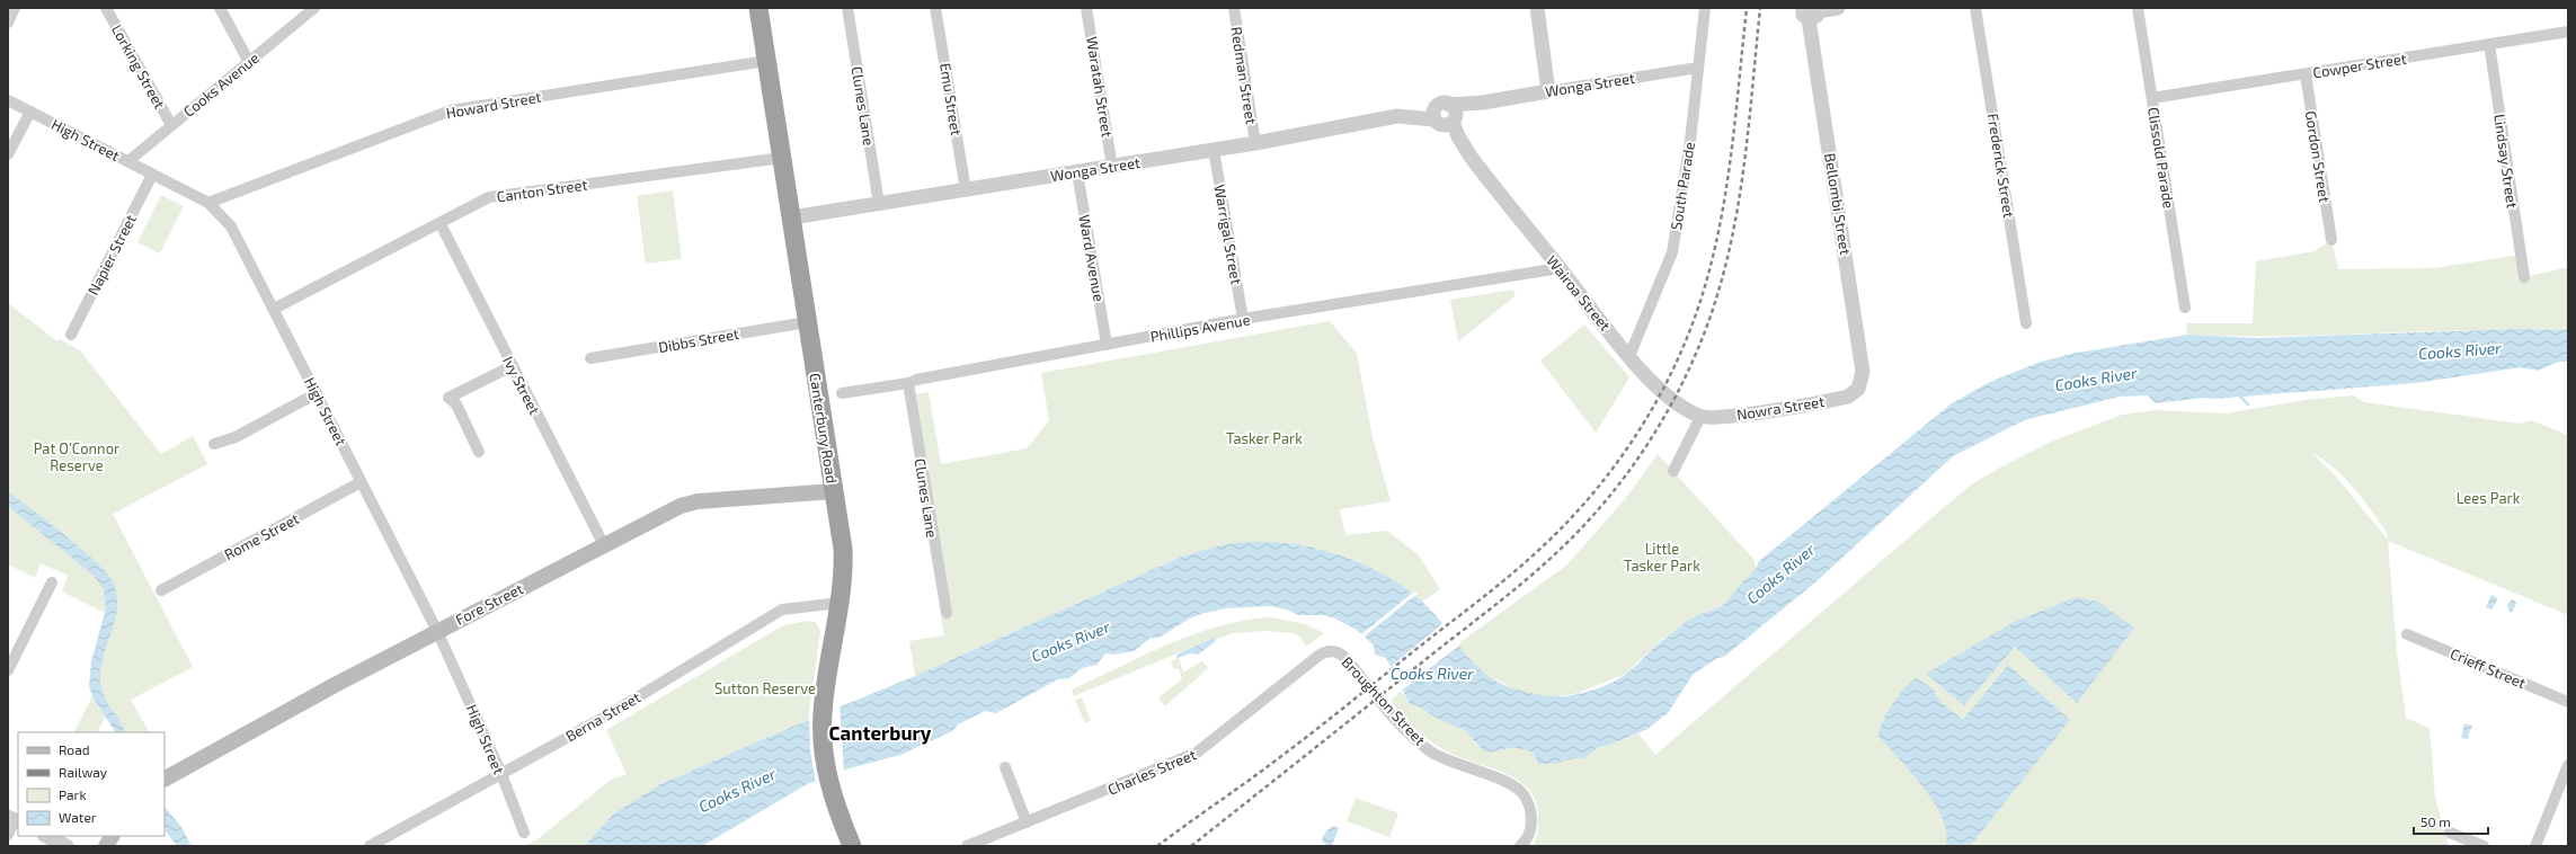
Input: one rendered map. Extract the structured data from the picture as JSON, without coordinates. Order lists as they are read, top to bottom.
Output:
{
  "streets": {
    "highway": ["Canterbury Road"],
    "main road": ["Fore Street"],
    "street": [
      "Cowper Street",
      "Lorking Street",
      "Redman Street",
      "Cooks Avenue",
      "Wonga Street",
      "Waratah Street",
      "Emu Street",
      "Howard Street",
      "Clunes Lane",
      "High Street",
      "Gordon Street",
      "Clissold Parade",
      "Lindsay Street",
      "Frederick Street",
      "South Parade",
      "Canton Street",
      "Bellombi Street",
      "Warrigal Street",
      "Napier Street",
      "Ward Avenue",
      "Wairoa Street",
      "Phillips Avenue",
      "Dibbs Street",
      "Ivy Street",
      "Nowra Street",
      "Rome Street",
      "Crieff Street",
      "Broughton Street",
      "Berna Street",
      "Charles Street"
    ]
  },
  "crossings": [
    ["Cowper Street", "Gordon Street"],
    ["Cowper Street", "Clissold Parade"],
    ["Cowper Street", "Lindsay Street"],
    ["Lorking Street", "Cooks Avenue"],
    ["Redman Street", "Wonga Street"],
    ["Cooks Avenue", "High Street"],
    ["Wonga Street", "Waratah Street"],
    ["Wonga Street", "Emu Street"],
    ["Wonga Street", "Clunes Lane"],
    ["Wonga Street", "South Parade"],
    ["Wonga Street", "Warrigal Street"],
    ["Wonga Street", "Ward Avenue"],
    ["Wonga Street", "Wairoa Street"],
    ["Wonga Street", "Canterbury Road"],
    ["Howard Street", "High Street"],
    ["Howard Street", "Canterbury Road"],
    ["Clunes Lane", "Phillips Avenue"],
    ["High Street", "Canton Street"],
    ["High Street", "Napier Street"],
    ["High Street", "Rome Street"],
    ["High Street", "Fore Street"],
    ["High Street", "Berna Street"],
    ["South Parade", "Wairoa Street"],
    ["Canton Street", "Ivy Street"],
    ["Canton Street", "Canterbury Road"],
    ["Bellombi Street", "Nowra Street"],
    ["Warrigal Street", "Phillips Avenue"],
    ["Ward Avenue", "Phillips Avenue"],
    ["Wairoa Street", "Phillips Avenue"],
    ["Wairoa Street", "Nowra Street"],
    ["Dibbs Street", "Canterbury Road"],
    ["Ivy Street", "Fore Street"],
    ["Canterbury Road", "Fore Street"],
    ["Canterbury Road", "Berna Street"],
    ["Broughton Street", "Charles Street"]
  ],
  "districts": ["Canterbury"],
  "water": ["Cooks River"],
  "parks": [
    "Tasker Park",
    "Pat O'Connor Reserve",
    "Lees Park",
    "Little Tasker Park",
    "Sutton Reserve"
  ],
  "legend": [
    "Road",
    "Railway",
    "Park",
    "Water"
  ],
  "scale_bar": "50 m"
}
